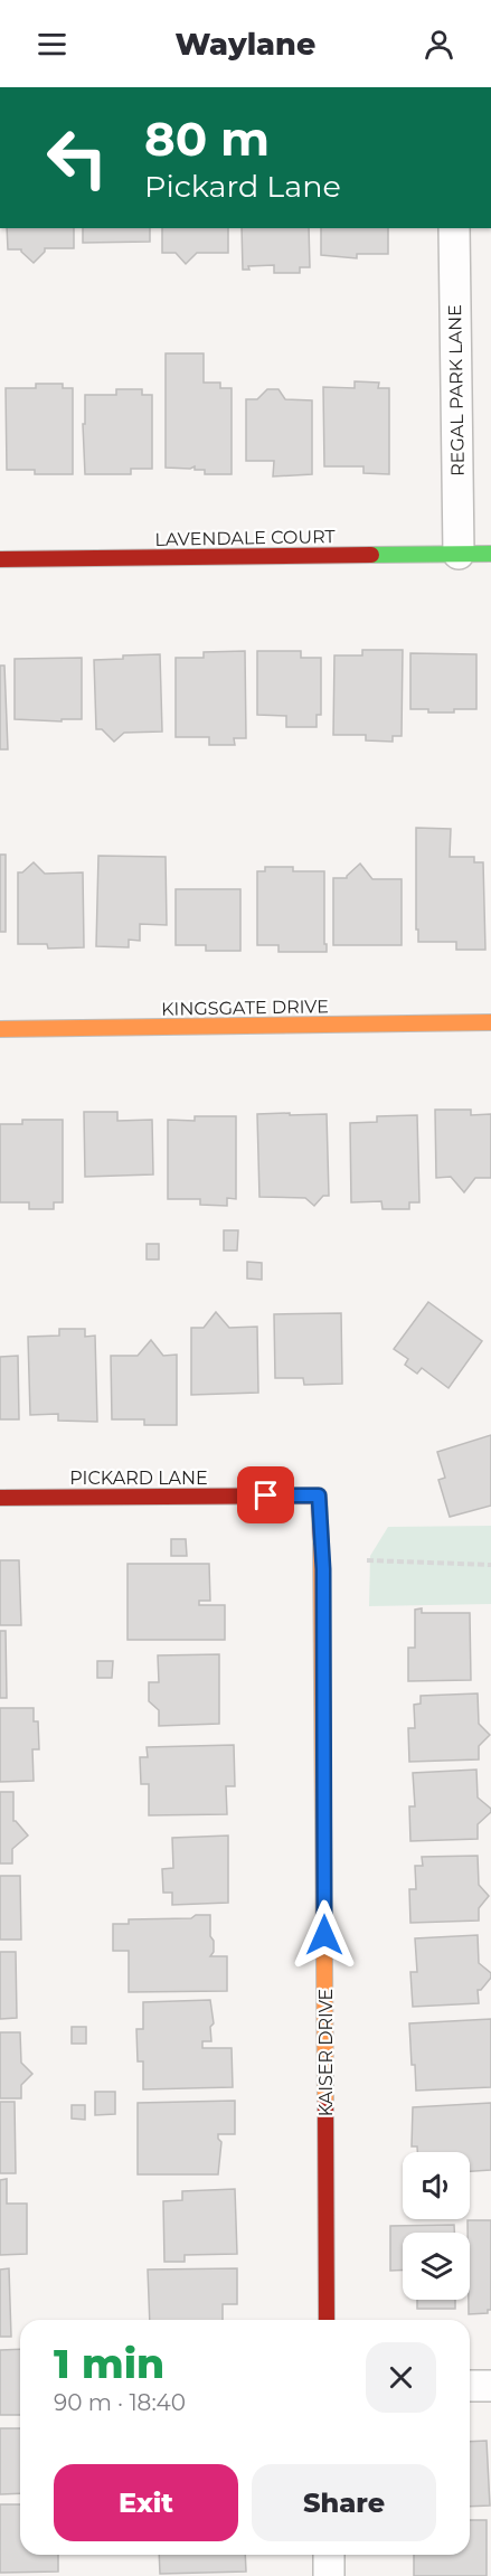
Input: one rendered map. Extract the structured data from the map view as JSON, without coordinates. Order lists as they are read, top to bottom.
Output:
{
  "streets": {
    "street": [
      "REGAL PARK LANE",
      "LAVENDALE COURT",
      "KINGSGATE DRIVE",
      "PICKARD LANE",
      "KAISER DRIVE"
    ]
  },
  "crossings": [
    ["REGAL PARK LANE", "LAVENDALE COURT"],
    ["PICKARD LANE", "KAISER DRIVE"]
  ],
  "page": {
    "header": "Waylane",
    "turn": ["80 m", "Pickard Lane"],
    "heading": ["1 min", "90 m · 18:40"],
    "buttons": ["Exit", "Share"]
  }
}
